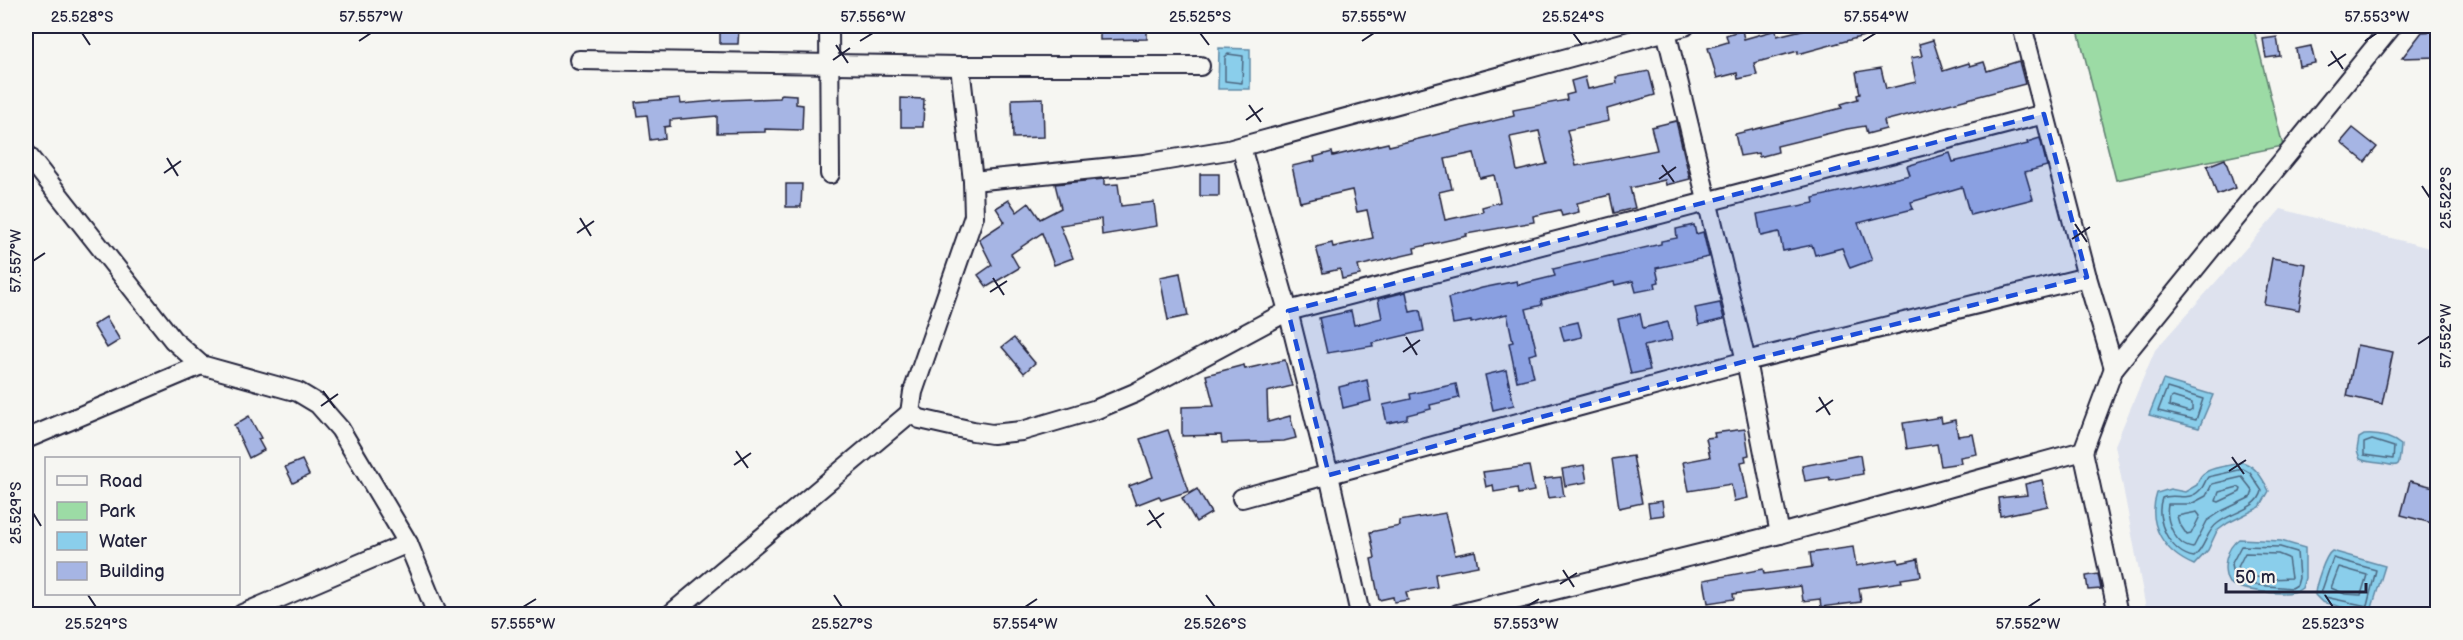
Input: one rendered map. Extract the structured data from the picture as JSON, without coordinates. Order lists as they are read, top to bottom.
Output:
{
  "legend": [
    "Road",
    "Park",
    "Water",
    "Building"
  ],
  "scale_bar": "50 m",
  "coordinates": [
    "25.528°S",
    "57.557°W",
    "57.556°W",
    "25.525°S",
    "57.555°W",
    "25.524°S",
    "57.554°W",
    "57.553°W",
    "25.522°S",
    "57.552°W",
    "25.529°S",
    "25.527°S",
    "25.526°S",
    "25.523°S"
  ]
}
